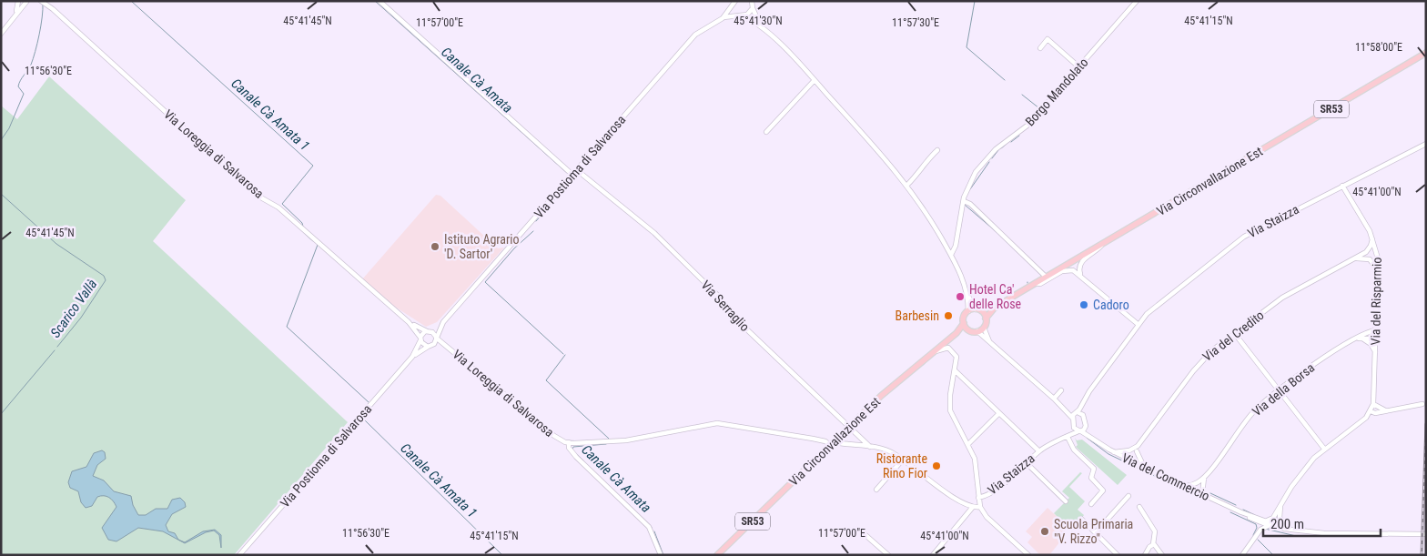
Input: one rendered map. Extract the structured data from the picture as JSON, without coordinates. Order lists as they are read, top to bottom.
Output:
{
  "streets": {
    "main road": ["SR53", "Via Circonvallazione Est"],
    "street": [
      "Borgo Mandolato",
      "Via Loreggia di Salvarosa",
      "Via Postioma di Salvarosa",
      "Via Staizza",
      "Via del Risparmio",
      "Via Serraglio",
      "Via del Credito",
      "Via della Borsa",
      "Via del Commercio"
    ]
  },
  "crossings": [
    ["Via Loreggia di Salvarosa", "Via Postioma di Salvarosa"],
    ["Via Loreggia di Salvarosa", "Via Circonvallazione Est"],
    ["Via Postioma di Salvarosa", "Via Serraglio"],
    ["Via Circonvallazione Est", "Via Serraglio"],
    ["Via Staizza", "Via del Risparmio"],
    ["Via Staizza", "Via del Commercio"],
    ["Via del Risparmio", "Via del Credito"],
    ["Via del Risparmio", "Via della Borsa"],
    ["Via della Borsa", "Via del Commercio"]
  ],
  "water": ["Canale Cà Amata", "Canale Cà Amata 1", "Scarico Vallà"],
  "places": [
    "Istituto Agrario 'D. Sartor'",
    "Hotel Ca' delle Rose",
    "Cadoro",
    "Barbesin",
    "Ristorante Rino Fior",
    "Scuola Primaria \"V. Rizzo\""
  ],
  "scale_bar": "200 m",
  "coordinates": [
    "45°41'45\"N",
    "45°41'30\"N",
    "45°41'15\"N",
    "11°57'00\"E",
    "11°57'30\"E",
    "11°58'00\"E",
    "11°56'30\"E",
    "45°41'00\"N"
  ]
}
